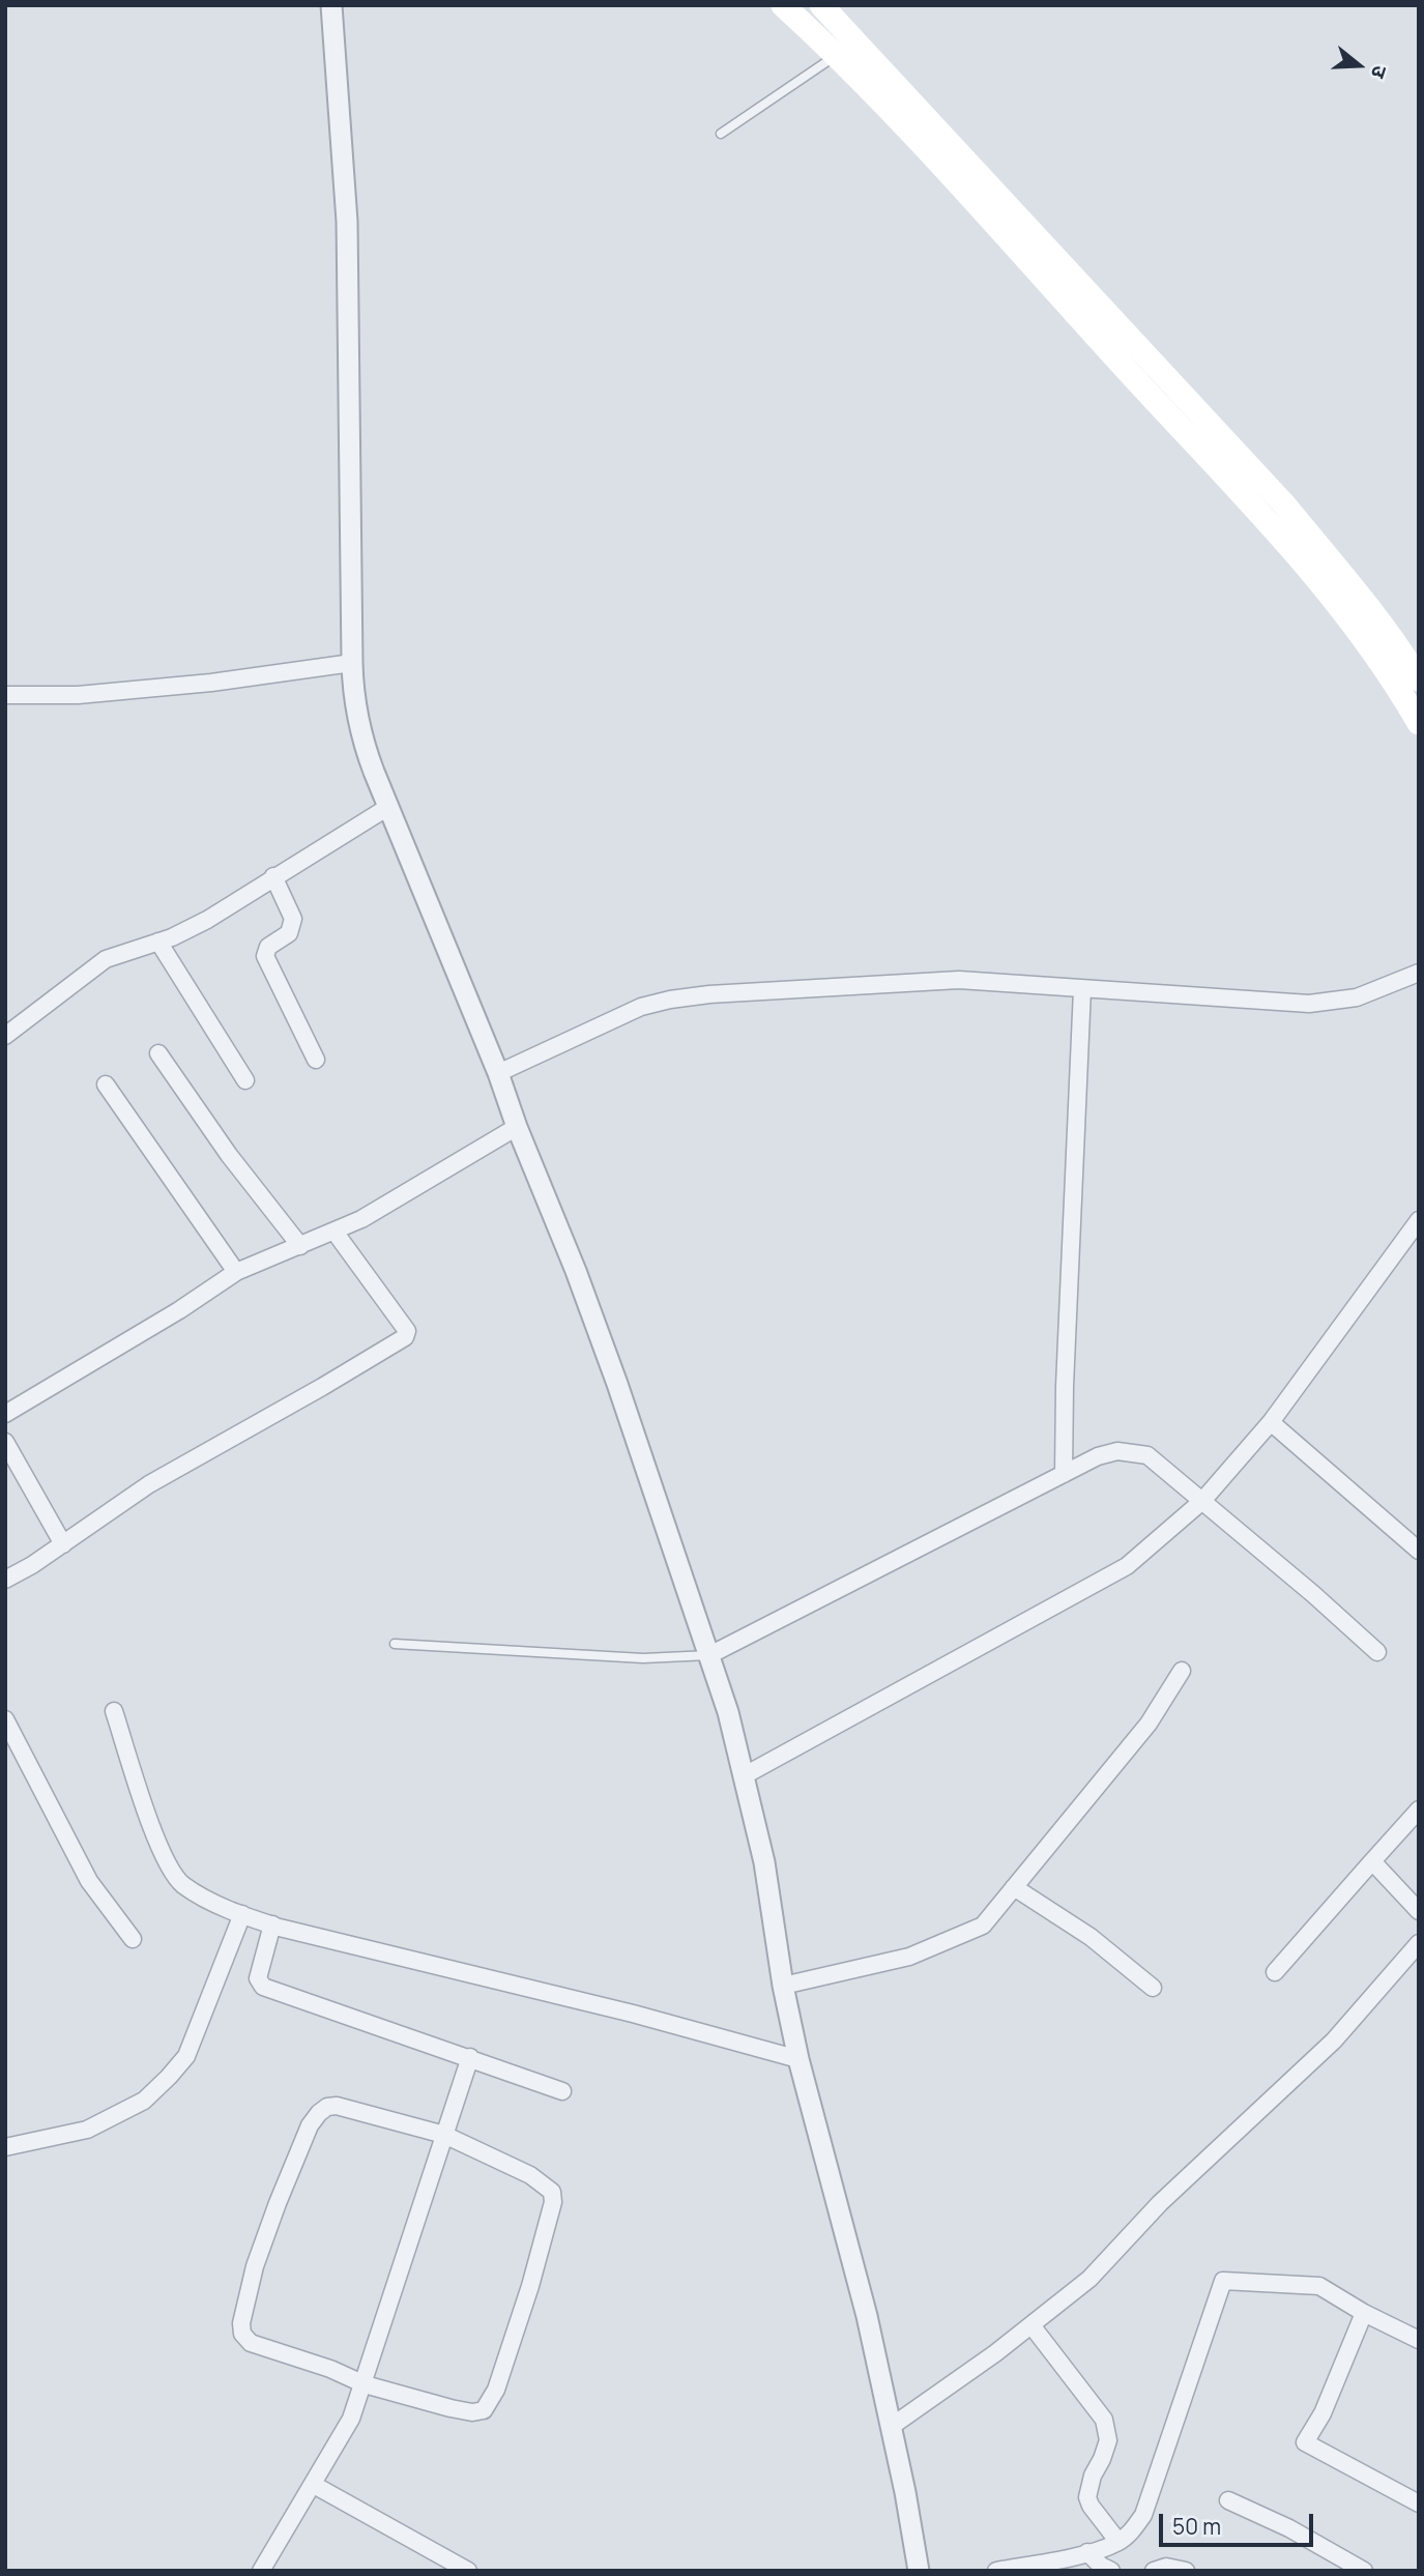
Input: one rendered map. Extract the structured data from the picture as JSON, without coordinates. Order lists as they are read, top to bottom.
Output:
{
  "scale_bar": "50 m",
  "north": "right"
}
